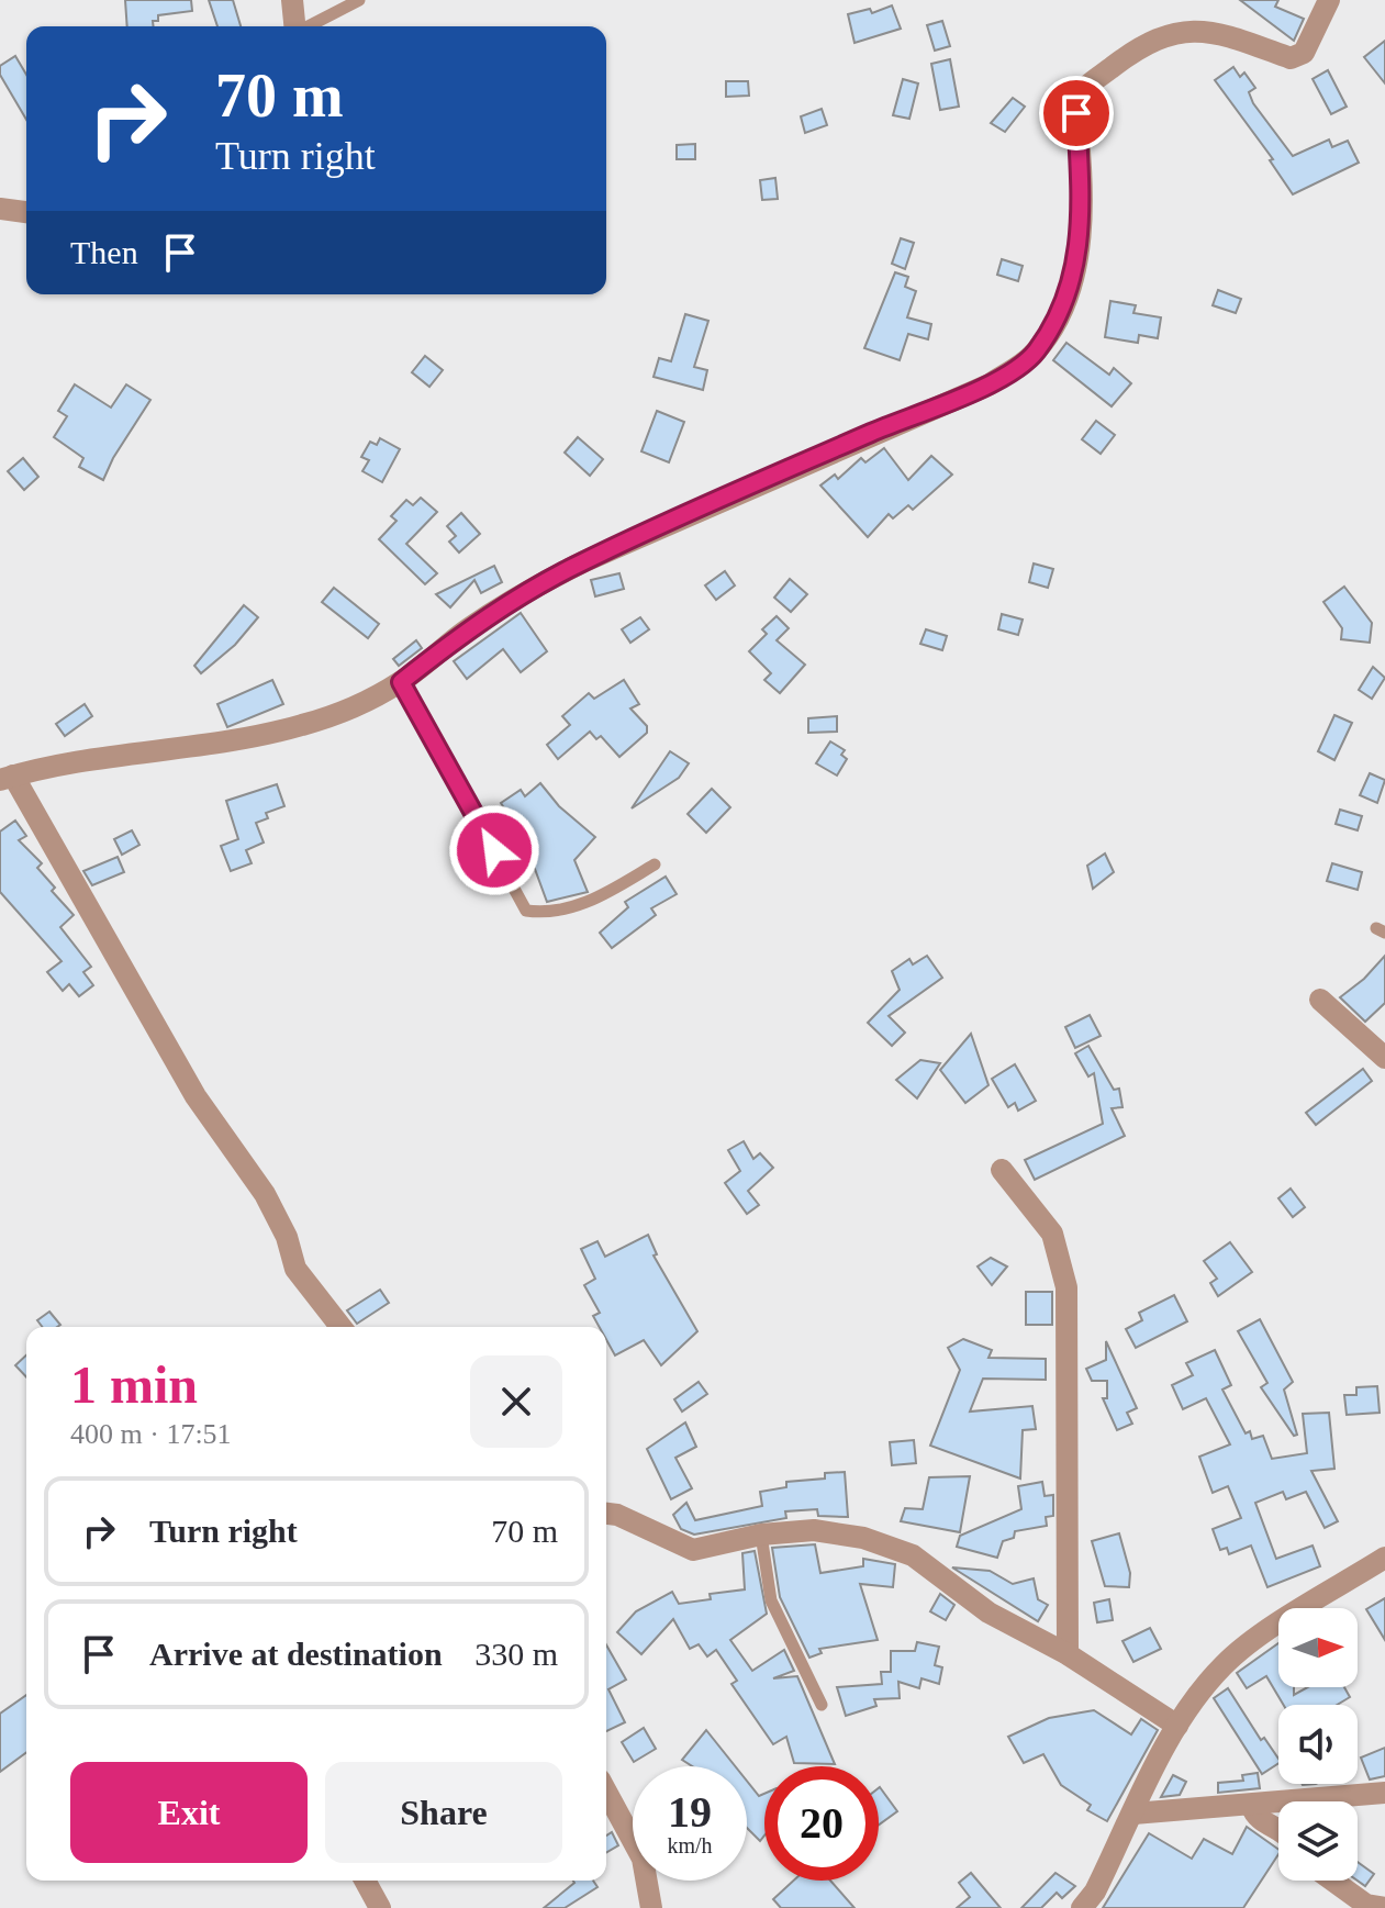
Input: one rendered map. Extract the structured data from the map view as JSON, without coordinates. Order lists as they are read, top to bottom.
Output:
{
  "north": "right",
  "page": {
    "turn": ["70 m", "Turn right"],
    "then": "Then",
    "heading": ["1 min", "400 m · 17:51"],
    "list": [
      {
        "name": "Turn right",
        "value": "70 m"
      },
      {
        "name": "Arrive at destination",
        "value": "330 m"
      }
    ],
    "buttons": ["Exit", "Share"],
    "speed": "19 km/h",
    "limit": "20"
  }
}
